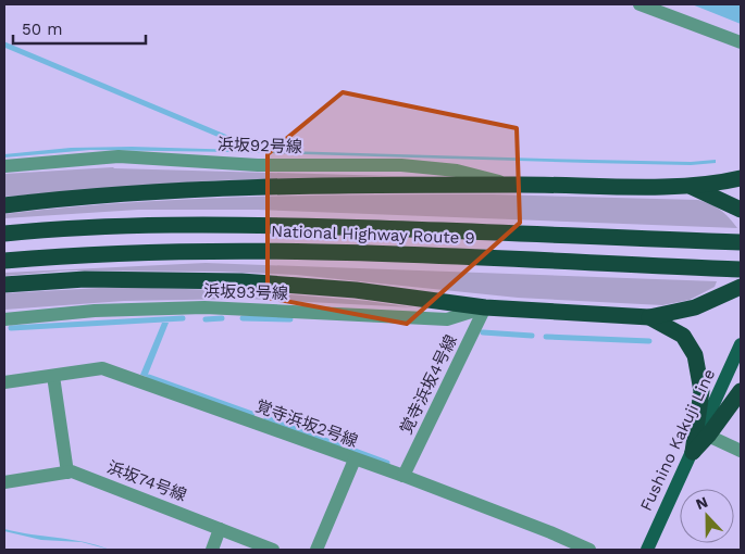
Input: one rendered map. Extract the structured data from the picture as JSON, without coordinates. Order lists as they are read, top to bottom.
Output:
{
  "streets": {
    "highway": ["National Highway Route 9"],
    "main road": ["Fushino Kakuji Line"],
    "street": [
      "浜坂92号線",
      "浜坂93号線",
      "覚寺浜坂4号線",
      "覚寺浜坂2号線",
      "浜坂74号線"
    ]
  },
  "crossings": [
    ["浜坂93号線", "覚寺浜坂4号線"],
    ["覚寺浜坂4号線", "覚寺浜坂2号線"]
  ],
  "scale_bar": "50 m",
  "north": "top"
}
